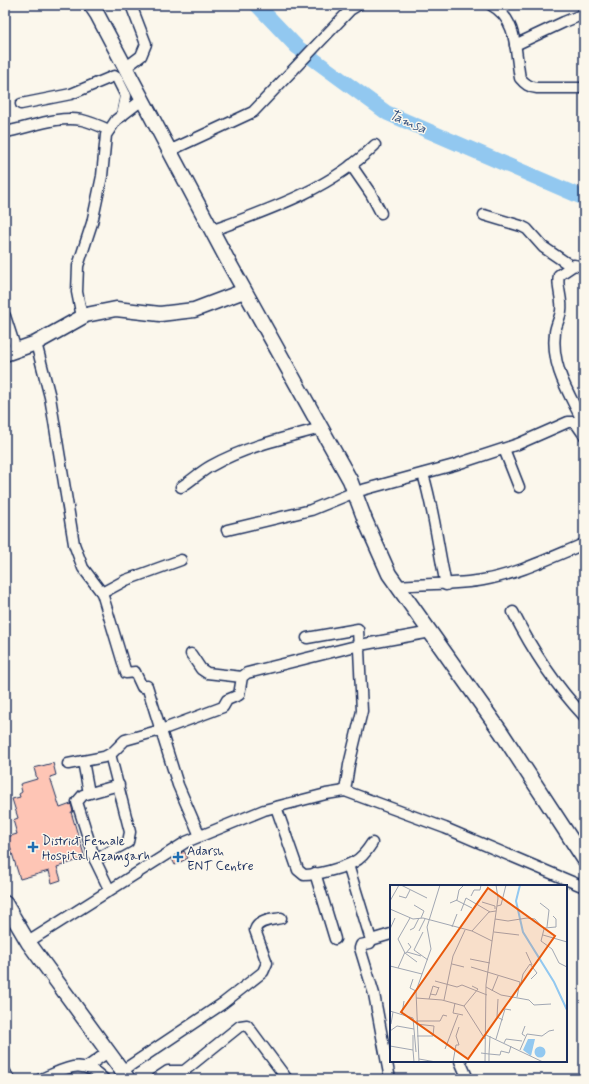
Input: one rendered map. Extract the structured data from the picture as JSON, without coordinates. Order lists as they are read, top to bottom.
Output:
{
  "water": ["Tamsa"],
  "places": {
    "health": ["District Female Hospital Azamgarh", "Adarsh ENT Centre"]
  }
}
